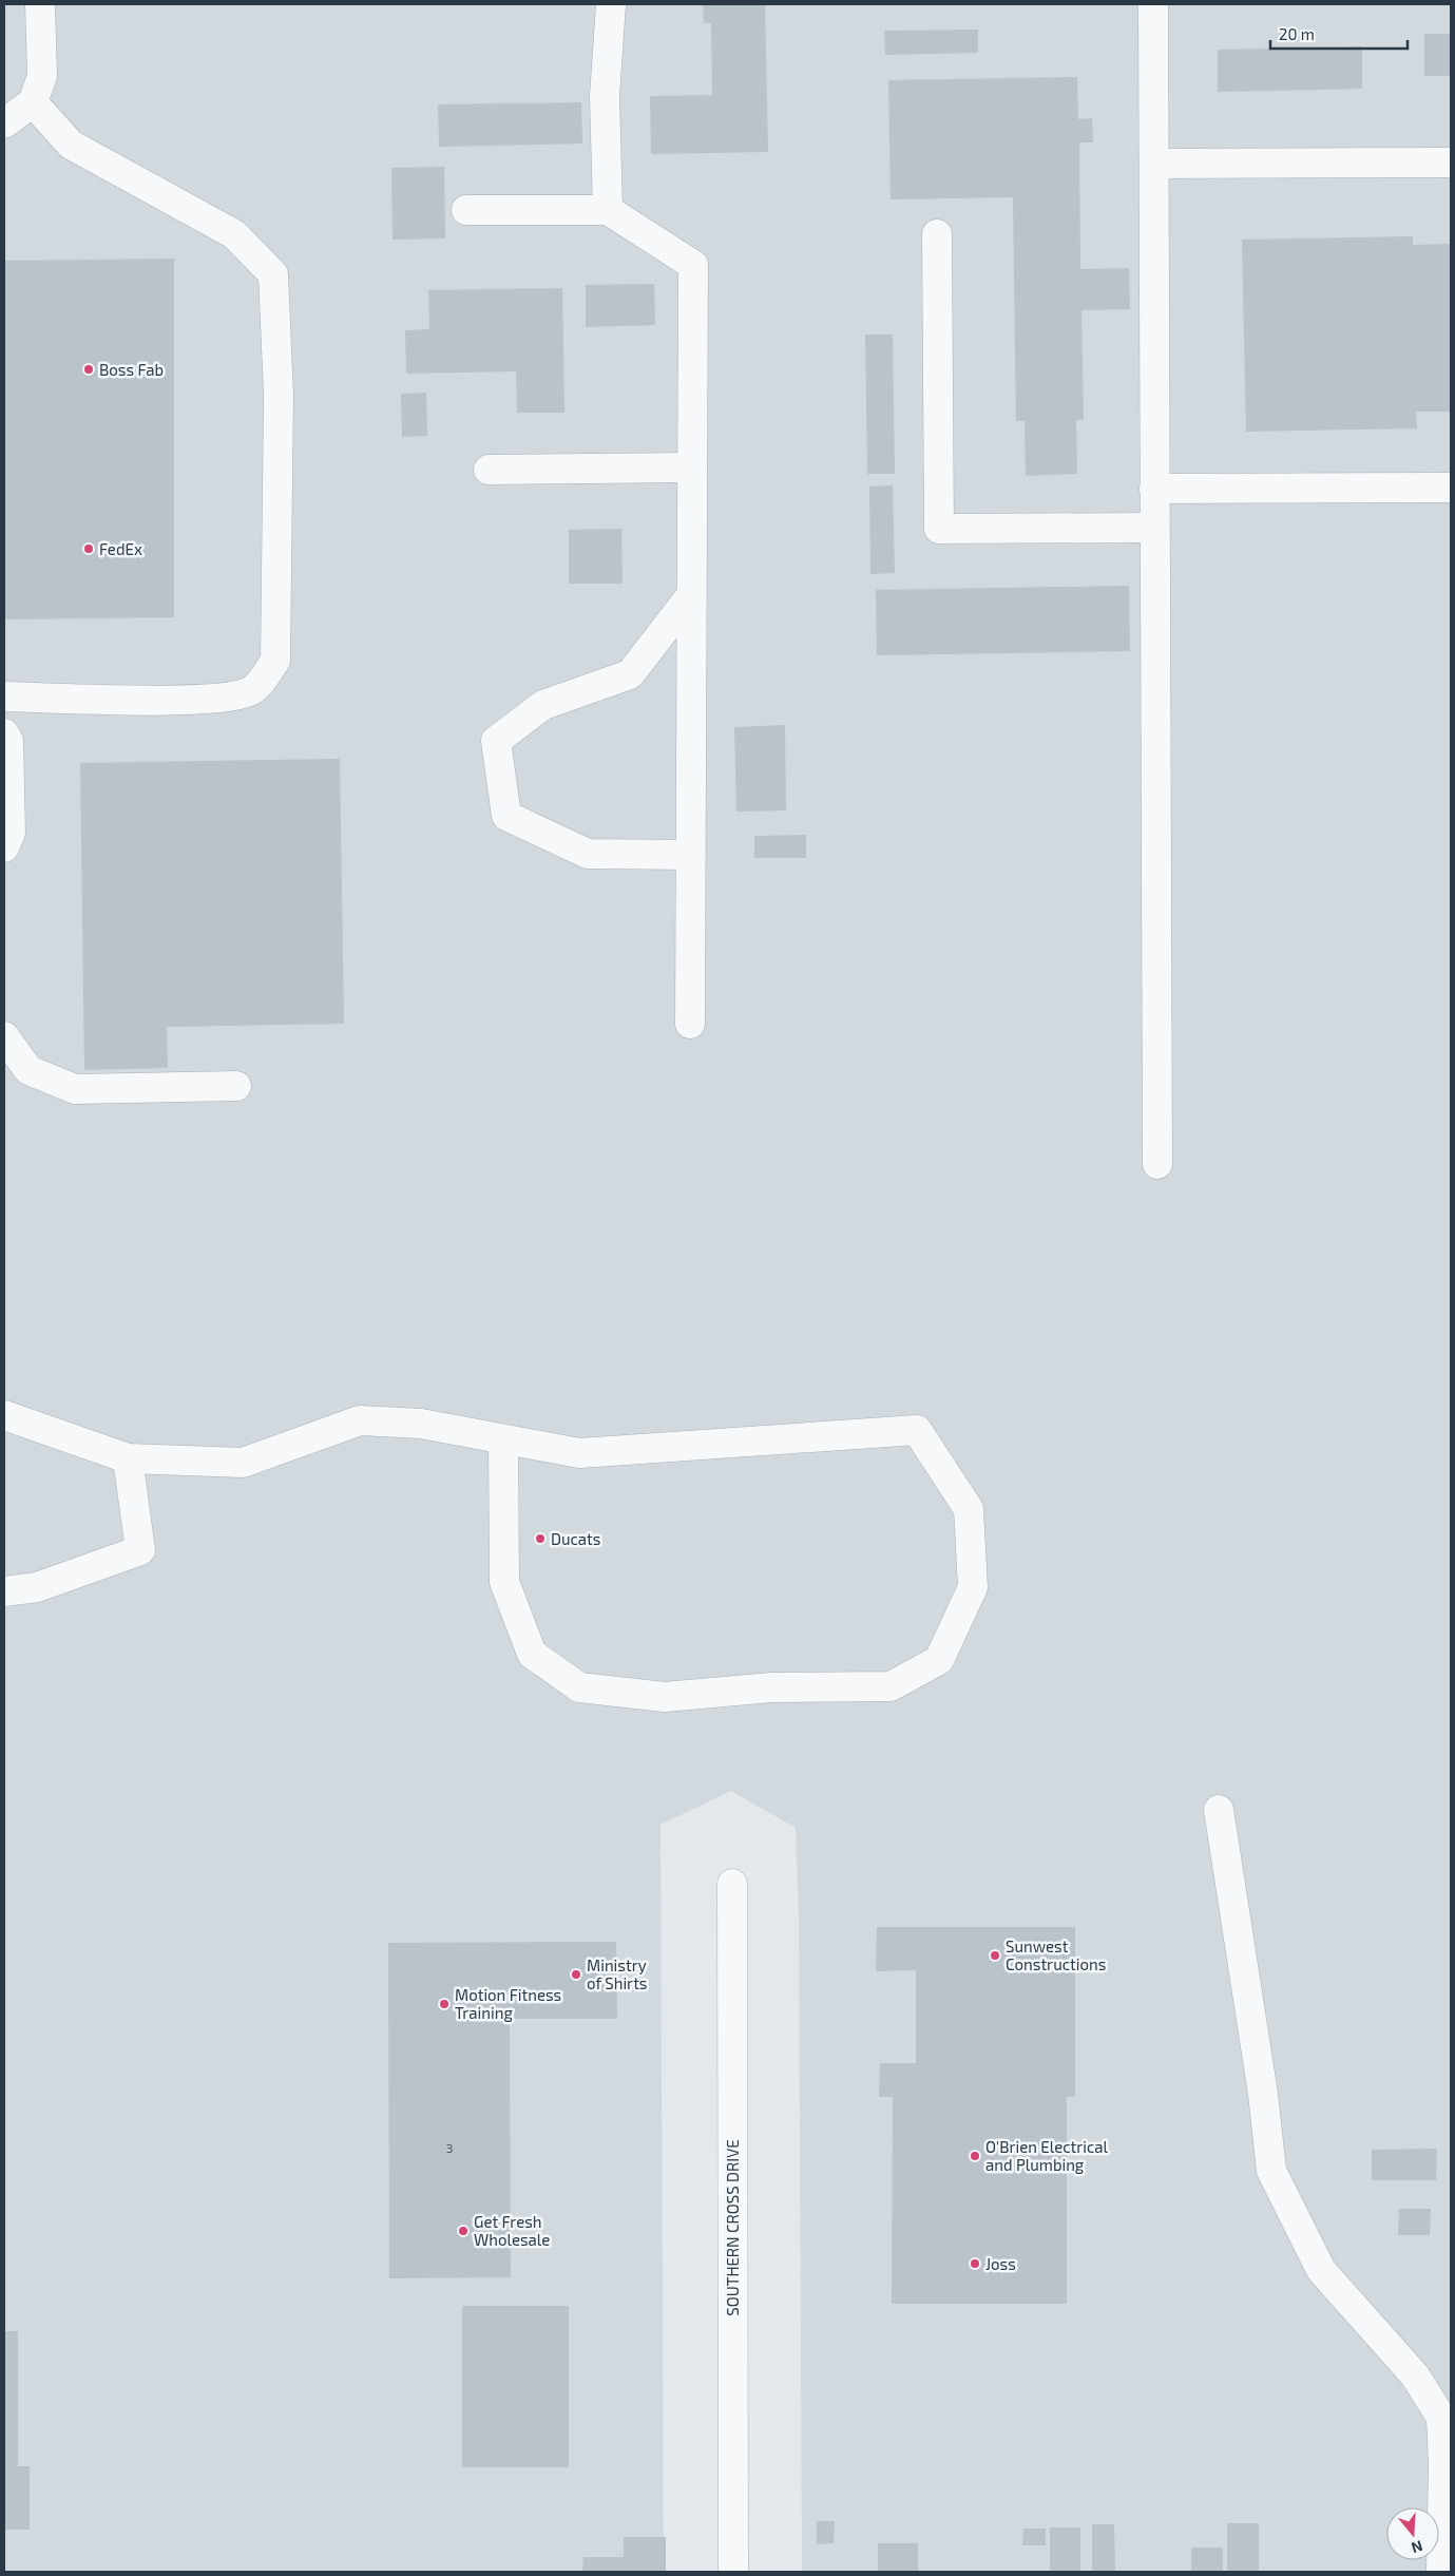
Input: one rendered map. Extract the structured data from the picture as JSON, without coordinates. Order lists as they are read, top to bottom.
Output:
{
  "streets": {
    "street": ["SOUTHERN CROSS DRIVE"]
  },
  "places": [
    "Boss Fab",
    "FedEx",
    "Ducats",
    "Sunwest Constructions",
    "Ministry of Shirts",
    "Motion Fitness Training",
    "O'Brien Electrical and Plumbing",
    "Get Fresh Wholesale",
    "Joss"
  ],
  "house_numbers": ["3"],
  "scale_bar": "20 m",
  "north": "bottom"
}
